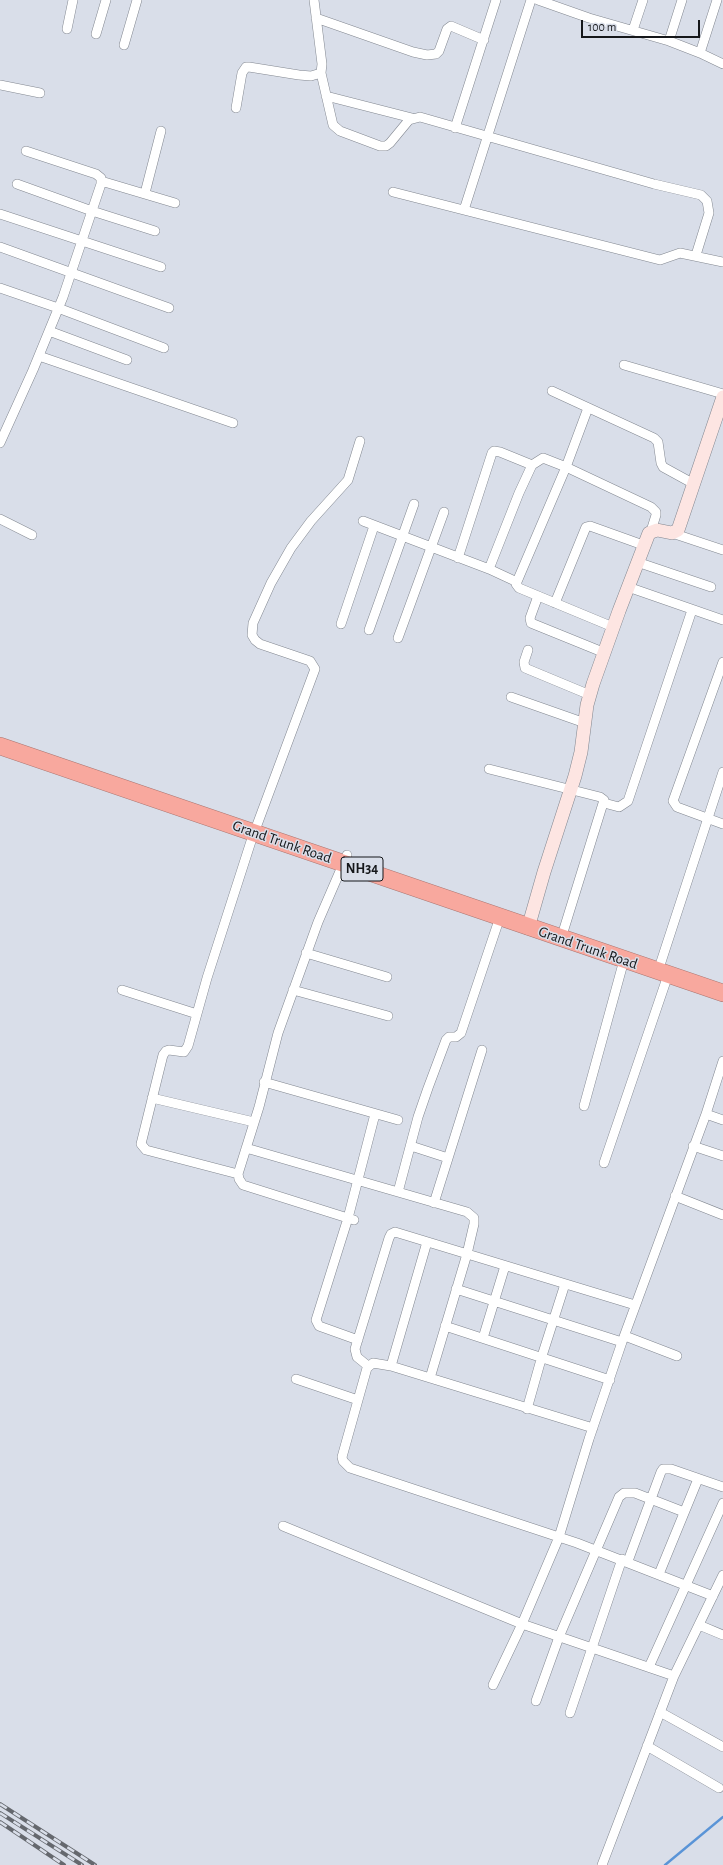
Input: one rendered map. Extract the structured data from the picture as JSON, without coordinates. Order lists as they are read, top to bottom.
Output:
{
  "streets": {
    "highway": ["Grand Trunk Road", "NH34"]
  },
  "scale_bar": "100 m"
}
